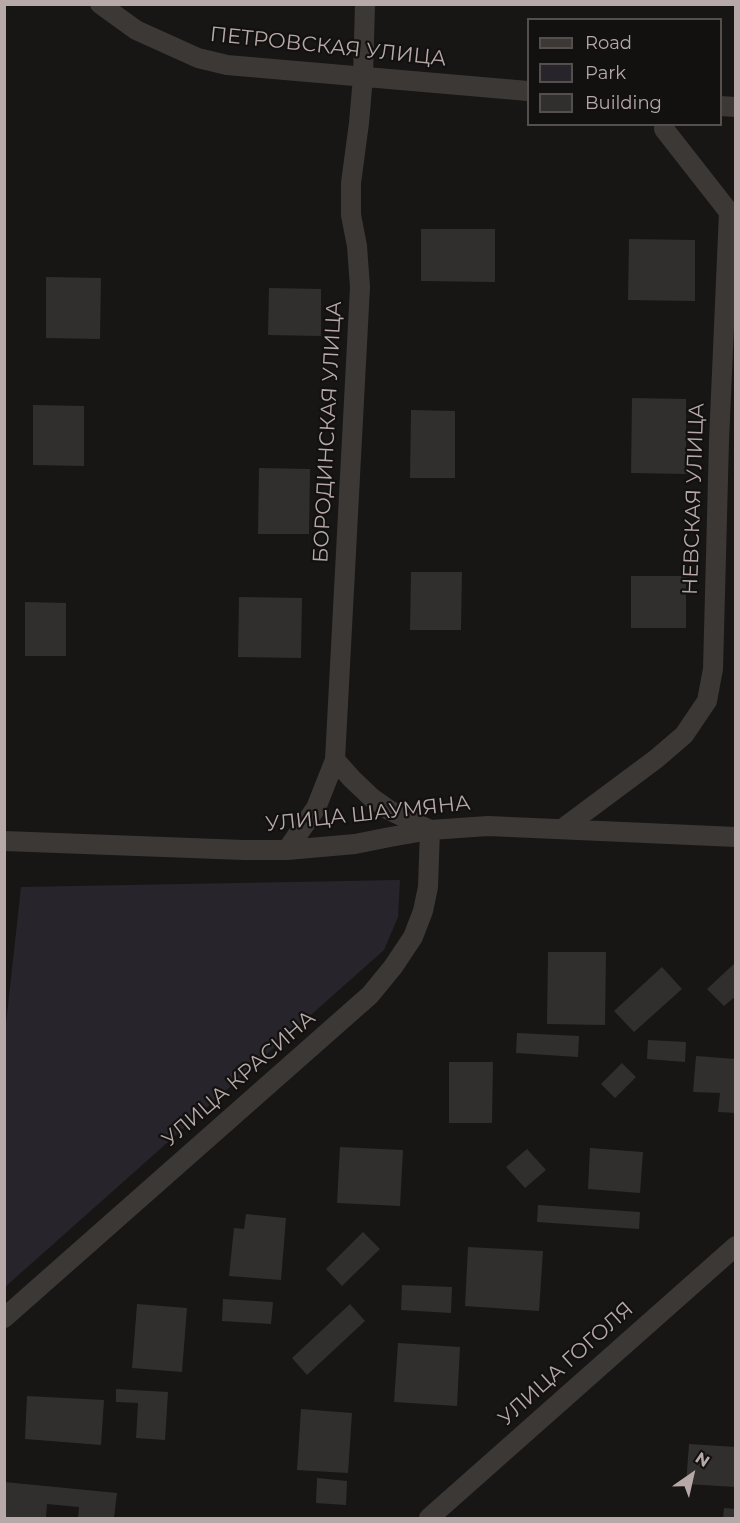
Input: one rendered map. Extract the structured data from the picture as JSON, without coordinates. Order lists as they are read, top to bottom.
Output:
{
  "streets": {
    "street": [
      "ПЕТРОВСКАЯ УЛИЦА",
      "БОРОДИНСКАЯ УЛИЦА",
      "НЕВСКАЯ УЛИЦА",
      "УЛИЦА ШАУМЯНА",
      "УЛИЦА КРАСИНА",
      "УЛИЦА ГОГОЛЯ"
    ]
  },
  "crossings": [
    ["ПЕТРОВСКАЯ УЛИЦА", "БОРОДИНСКАЯ УЛИЦА"],
    ["БОРОДИНСКАЯ УЛИЦА", "УЛИЦА ШАУМЯНА"],
    ["НЕВСКАЯ УЛИЦА", "УЛИЦА ШАУМЯНА"],
    ["УЛИЦА ШАУМЯНА", "УЛИЦА КРАСИНА"]
  ],
  "legend": ["Road", "Park", "Building"],
  "north": "top right"
}
